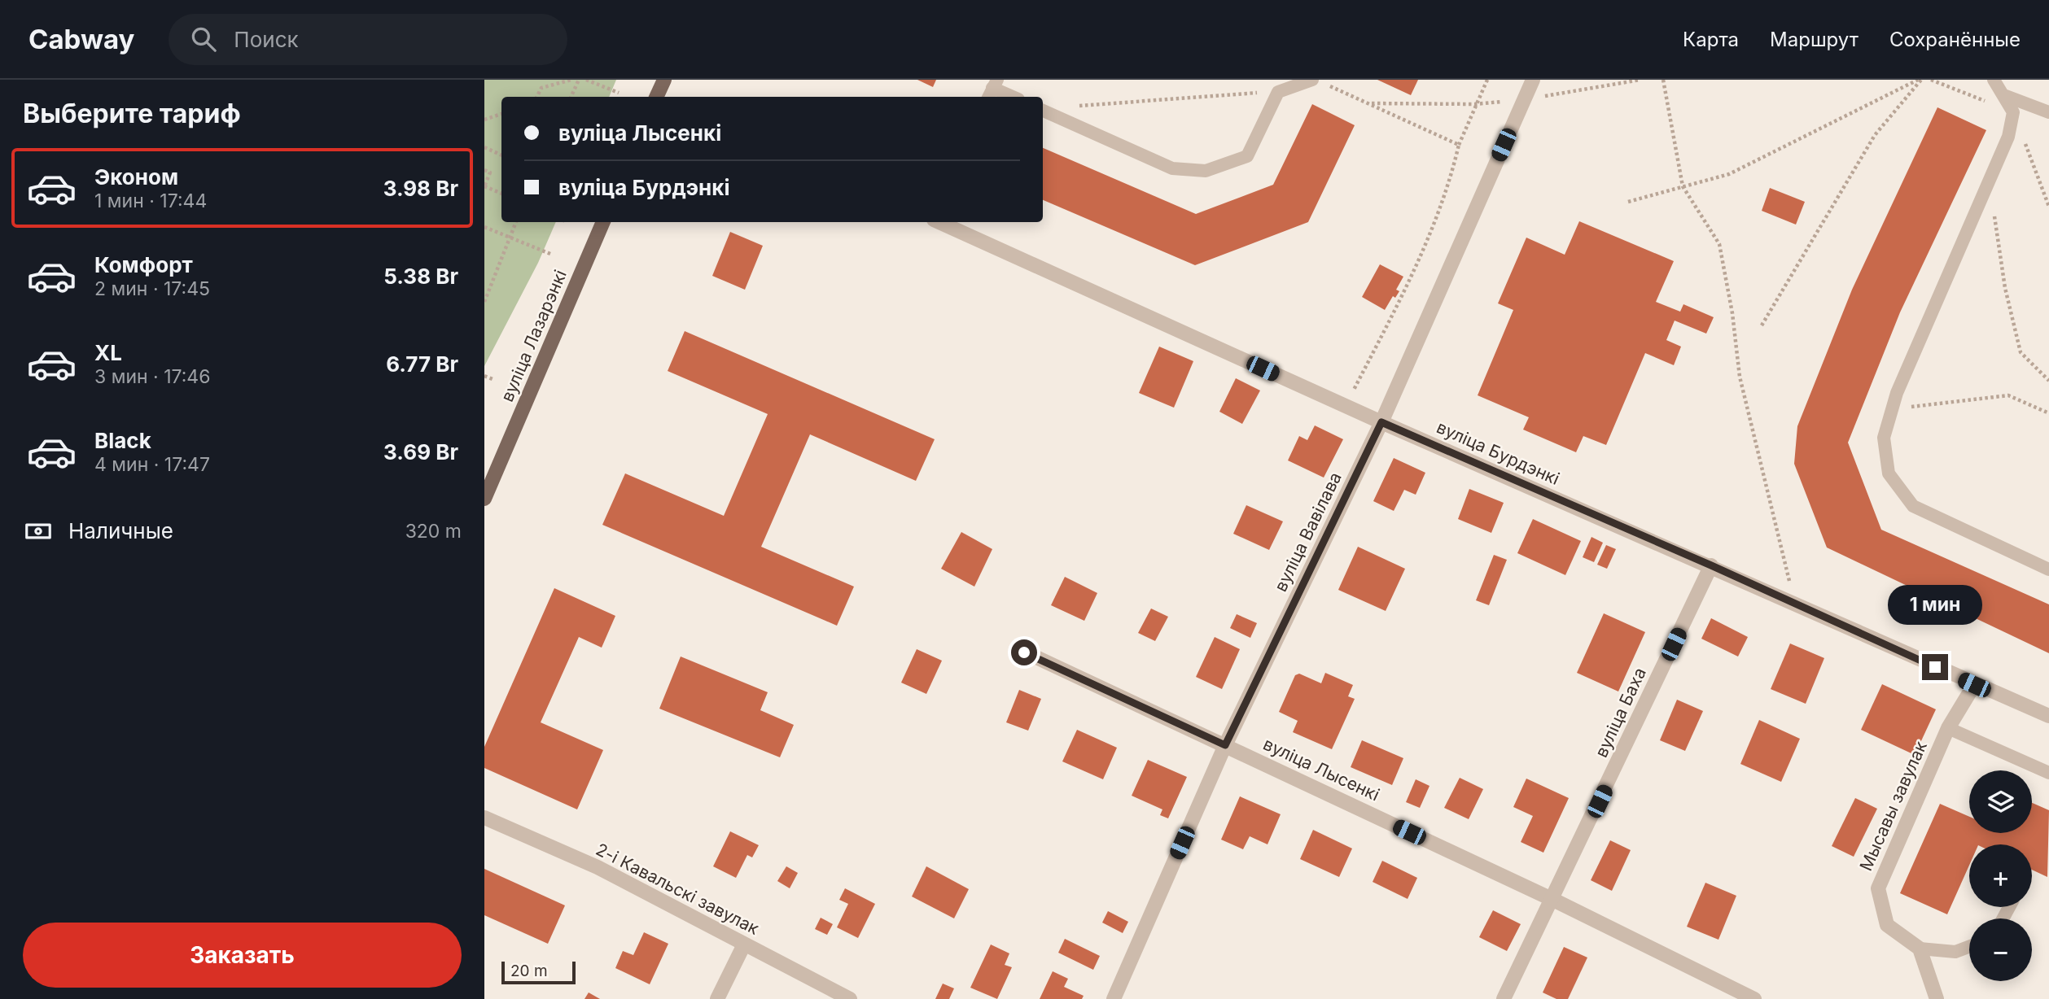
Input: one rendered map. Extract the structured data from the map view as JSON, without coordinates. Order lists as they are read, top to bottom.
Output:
{
  "streets": {
    "main road": ["вуліца Лазарэнкі"],
    "street": [
      "вуліца Бурдэнкі",
      "вуліца Вавілава",
      "вуліца Баха",
      "вуліца Лысенкі",
      "Мысавы завулак",
      "2-і Кавальскі завулак"
    ]
  },
  "crossings": [
    ["вуліца Бурдэнкі", "вуліца Вавілава"],
    ["вуліца Бурдэнкі", "вуліца Баха"],
    ["вуліца Бурдэнкі", "Мысавы завулак"],
    ["вуліца Вавілава", "вуліца Лысенкі"],
    ["вуліца Баха", "вуліца Лысенкі"]
  ],
  "scale_bar": "20 m",
  "page": {
    "header": "Cabway",
    "search": "Поиск",
    "nav": ["Карта", "Маршрут", "Сохранённые"],
    "heading": "Выберите тариф",
    "banner": ["вуліца Лысенкі", "вуліца Бурдэнкі"],
    "list": [
      {
        "name": "Эконом",
        "note": "1 мин · 17:44",
        "value": "3.98 Br"
      },
      {
        "name": "Комфорт",
        "note": "2 мин · 17:45",
        "value": "5.38 Br"
      },
      {
        "name": "XL",
        "note": "3 мин · 17:46",
        "value": "6.77 Br"
      },
      {
        "name": "Black",
        "note": "4 мин · 17:47",
        "value": "3.69 Br"
      }
    ],
    "pay": ["Наличные", "320 m"],
    "bubble": "1 мин",
    "map_buttons": ["+", "−"],
    "buttons": "Заказать",
    "scale": "20 m"
  }
}
